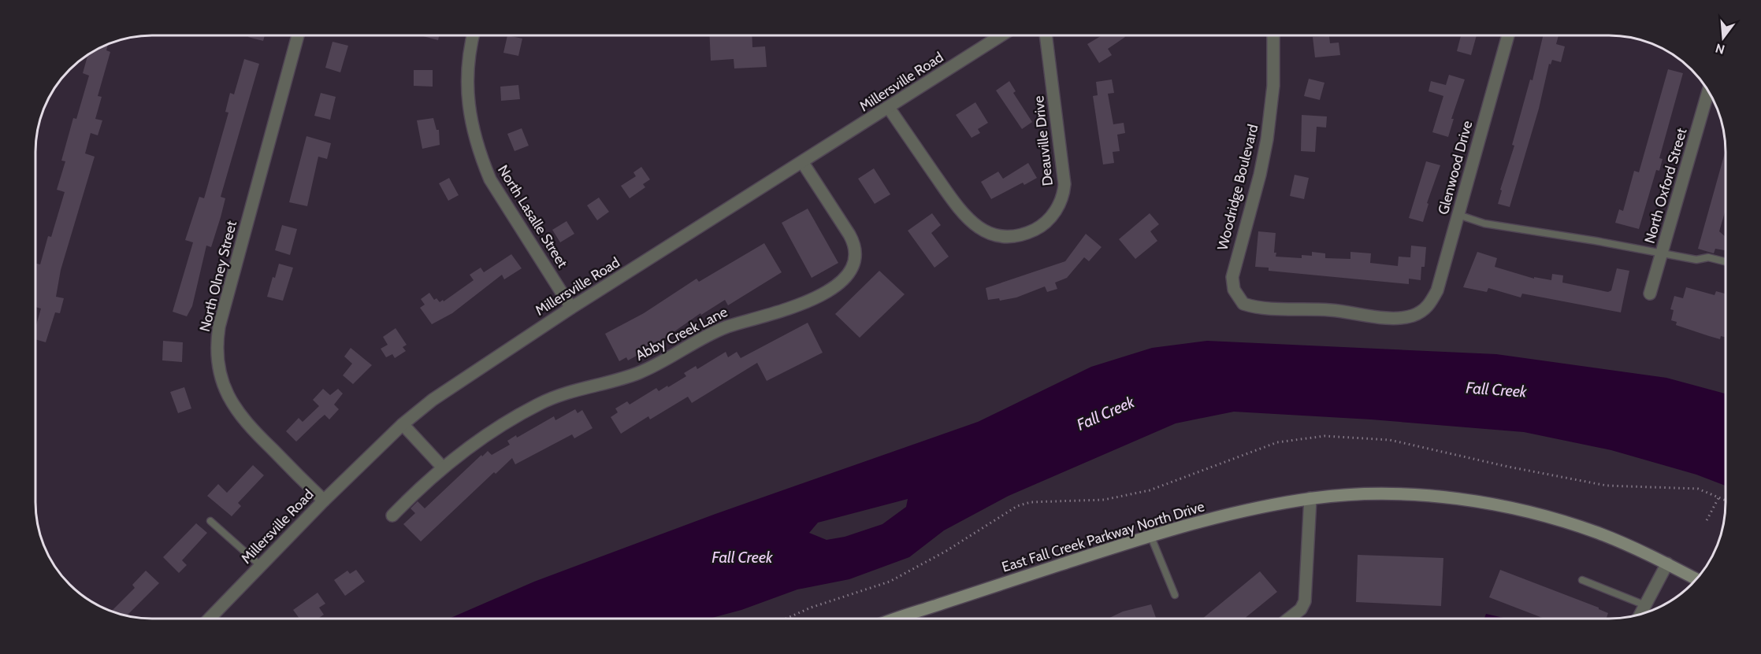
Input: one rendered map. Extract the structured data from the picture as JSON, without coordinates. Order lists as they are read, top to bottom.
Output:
{
  "streets": {
    "main road": ["East Fall Creek Parkway North Drive"],
    "street": [
      "Millersville Road",
      "Deauville Drive",
      "Glenwood Drive",
      "North Oxford Street",
      "Woodridge Boulevard",
      "North Lasalle Street",
      "North Olney Street",
      "Abby Creek Lane"
    ]
  },
  "crossings": [
    ["Millersville Road", "Deauville Drive"],
    ["Millersville Road", "North Lasalle Street"],
    ["Millersville Road", "North Olney Street"],
    ["Millersville Road", "Abby Creek Lane"],
    ["Glenwood Drive", "Woodridge Boulevard"]
  ],
  "water": ["Fall Creek"],
  "north": "bottom"
}
